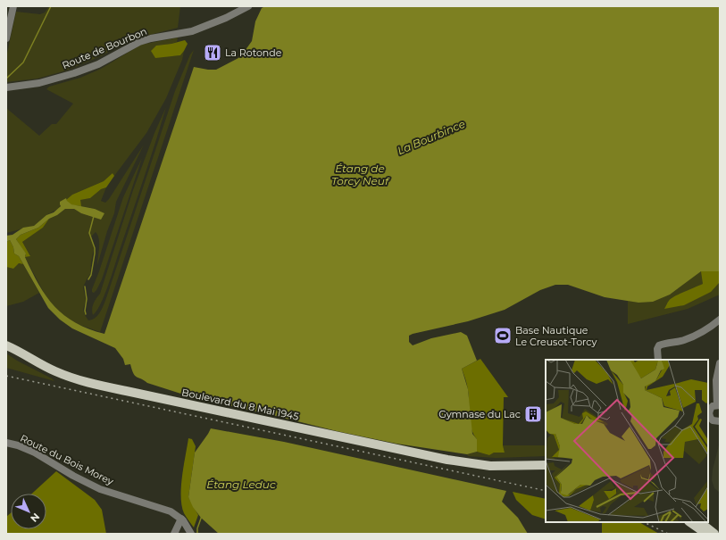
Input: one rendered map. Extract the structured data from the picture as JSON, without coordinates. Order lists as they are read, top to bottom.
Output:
{
  "streets": {
    "main road": ["Boulevard du 8 Mai 1945"],
    "street": ["Route de Bourbon", "Route du Bois Morey"]
  },
  "water": ["La Bourbince", "Étang de Torcy Neuf", "Étang Leduc"],
  "places": {
    "restaurant": ["La Rotonde"],
    "sports": ["Base Nautique Le Creusot-Torcy"],
    "building": ["Gymnase du Lac"]
  },
  "north": "bottom right"
}
